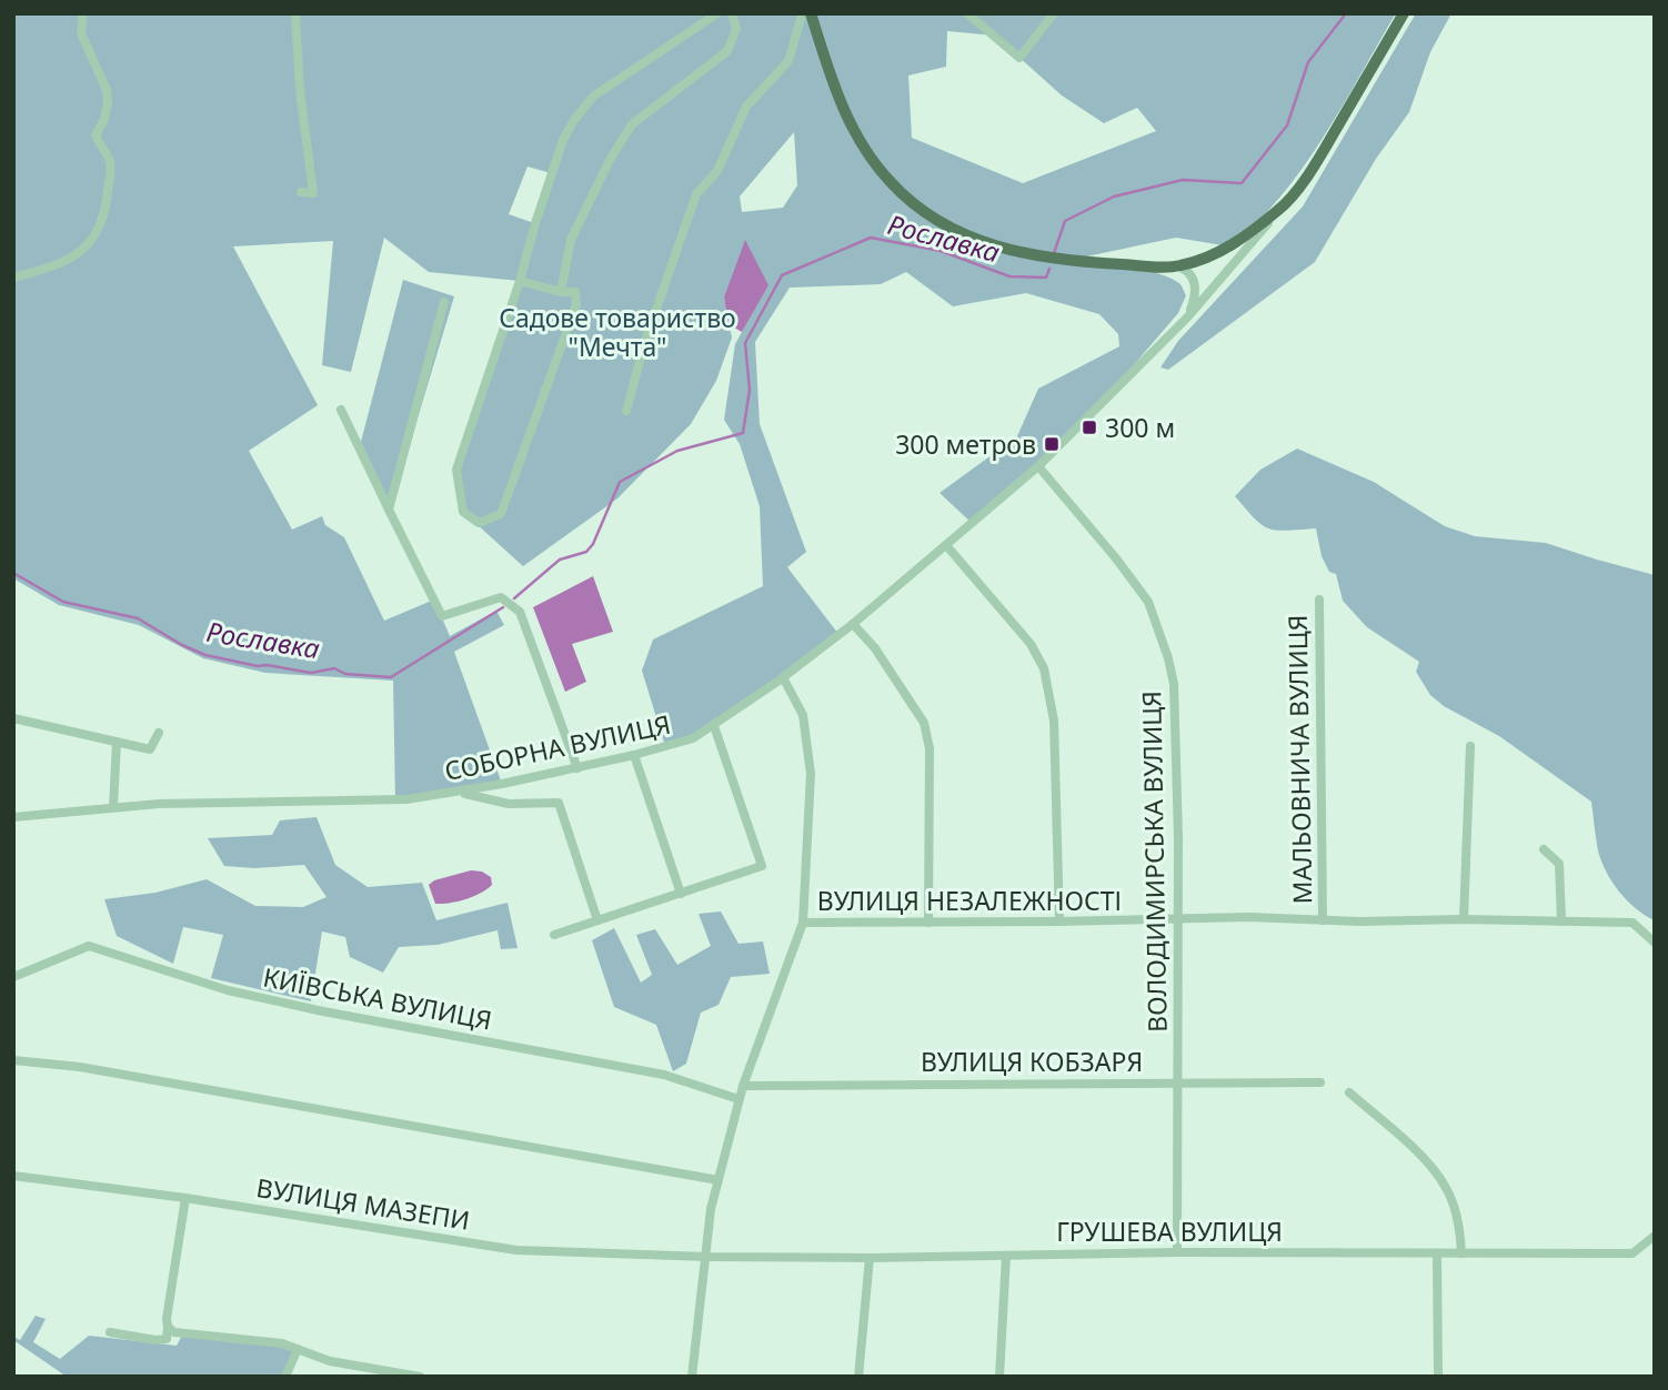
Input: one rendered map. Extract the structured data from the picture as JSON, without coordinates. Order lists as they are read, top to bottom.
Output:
{
  "streets": {
    "street": [
      "СОБОРНА ВУЛИЦЯ",
      "МАЛЬОВНИЧА ВУЛИЦЯ",
      "ВОЛОДИМИРСЬКА ВУЛИЦЯ",
      "ВУЛИЦЯ НЕЗАЛЕЖНОСТІ",
      "КИЇВСЬКА ВУЛИЦЯ",
      "ВУЛИЦЯ КОБЗАРЯ",
      "ВУЛИЦЯ МАЗЕПИ",
      "ГРУШЕВА ВУЛИЦЯ"
    ]
  },
  "crossings": [
    ["СОБОРНА ВУЛИЦЯ", "ВОЛОДИМИРСЬКА ВУЛИЦЯ"],
    ["МАЛЬОВНИЧА ВУЛИЦЯ", "ВУЛИЦЯ НЕЗАЛЕЖНОСТІ"],
    ["ВОЛОДИМИРСЬКА ВУЛИЦЯ", "ВУЛИЦЯ НЕЗАЛЕЖНОСТІ"],
    ["ВОЛОДИМИРСЬКА ВУЛИЦЯ", "ВУЛИЦЯ КОБЗАРЯ"],
    ["ВОЛОДИМИРСЬКА ВУЛИЦЯ", "ГРУШЕВА ВУЛИЦЯ"],
    ["ВУЛИЦЯ МАЗЕПИ", "ГРУШЕВА ВУЛИЦЯ"]
  ],
  "water": ["Рославка"],
  "parks": ["Садове товариство \"Мечта\""],
  "places": {
    "transit": ["300 м", "300 метров"]
  }
}
